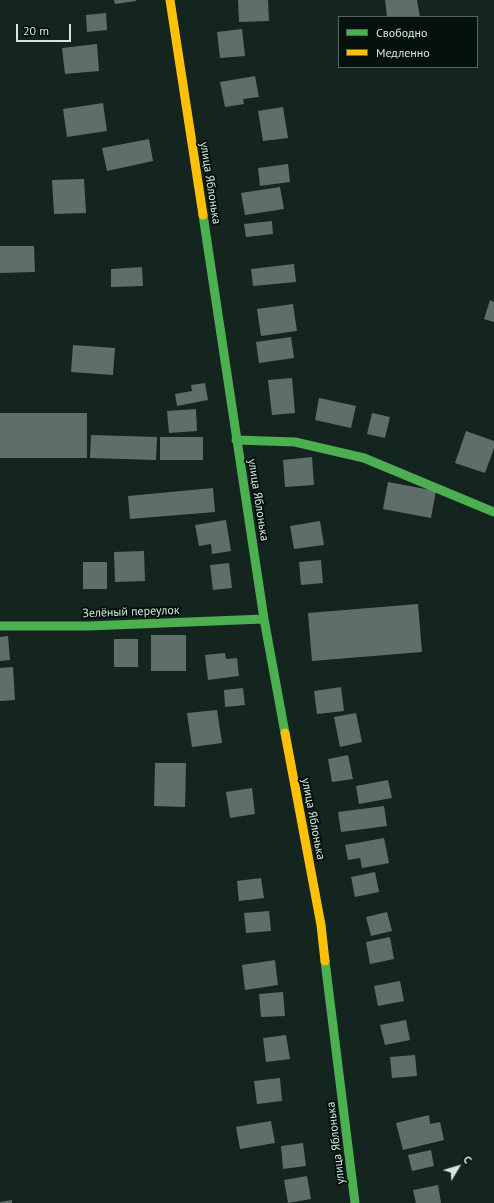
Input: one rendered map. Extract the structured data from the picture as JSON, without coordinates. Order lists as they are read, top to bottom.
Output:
{
  "streets": {
    "street": ["улица Яблонька", "Зелёный переулок"]
  },
  "crossings": [
    ["улица Яблонька", "Зелёный переулок"]
  ],
  "legend": ["Свободно", "Медленно"],
  "scale_bar": "20 m",
  "north": "top right"
}
